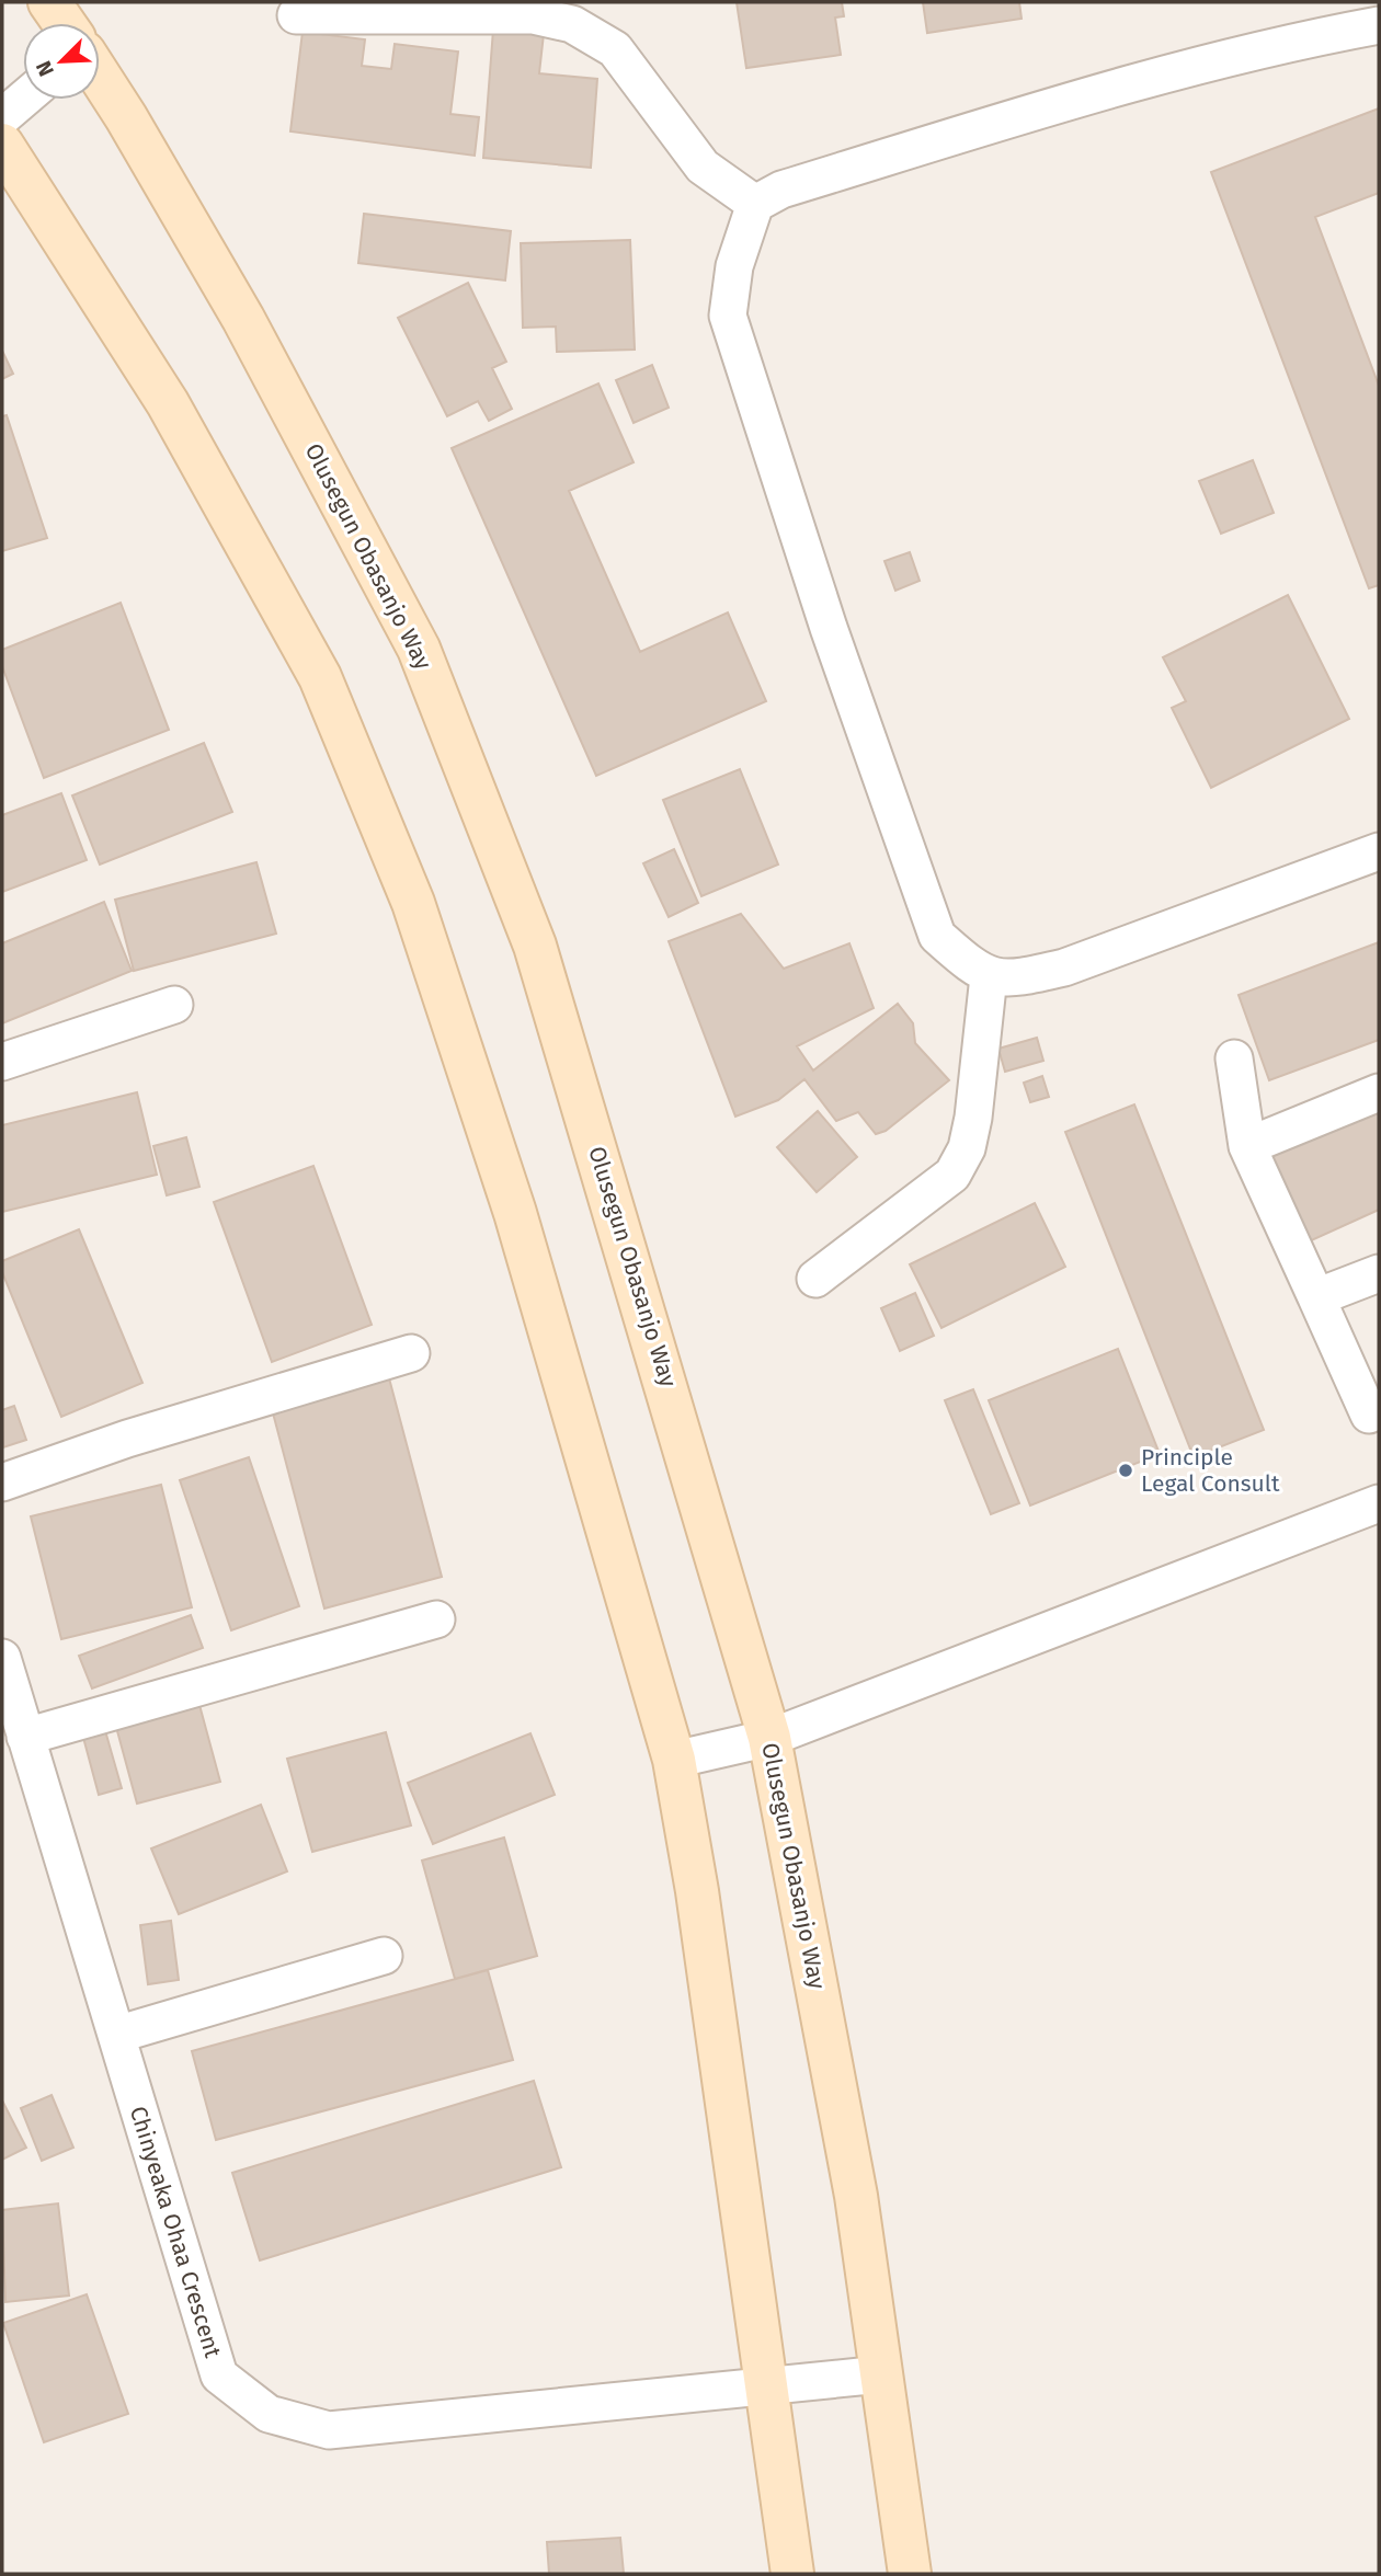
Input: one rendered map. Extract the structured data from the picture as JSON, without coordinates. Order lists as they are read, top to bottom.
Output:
{
  "streets": {
    "main road": ["Olusegun Obasanjo Way"],
    "street": ["Chinyeaka Ohaa Crescent"]
  },
  "crossings": [
    ["Olusegun Obasanjo Way", "Chinyeaka Ohaa Crescent"]
  ],
  "places": ["Principle Legal Consult"],
  "north": "bottom left"
}
